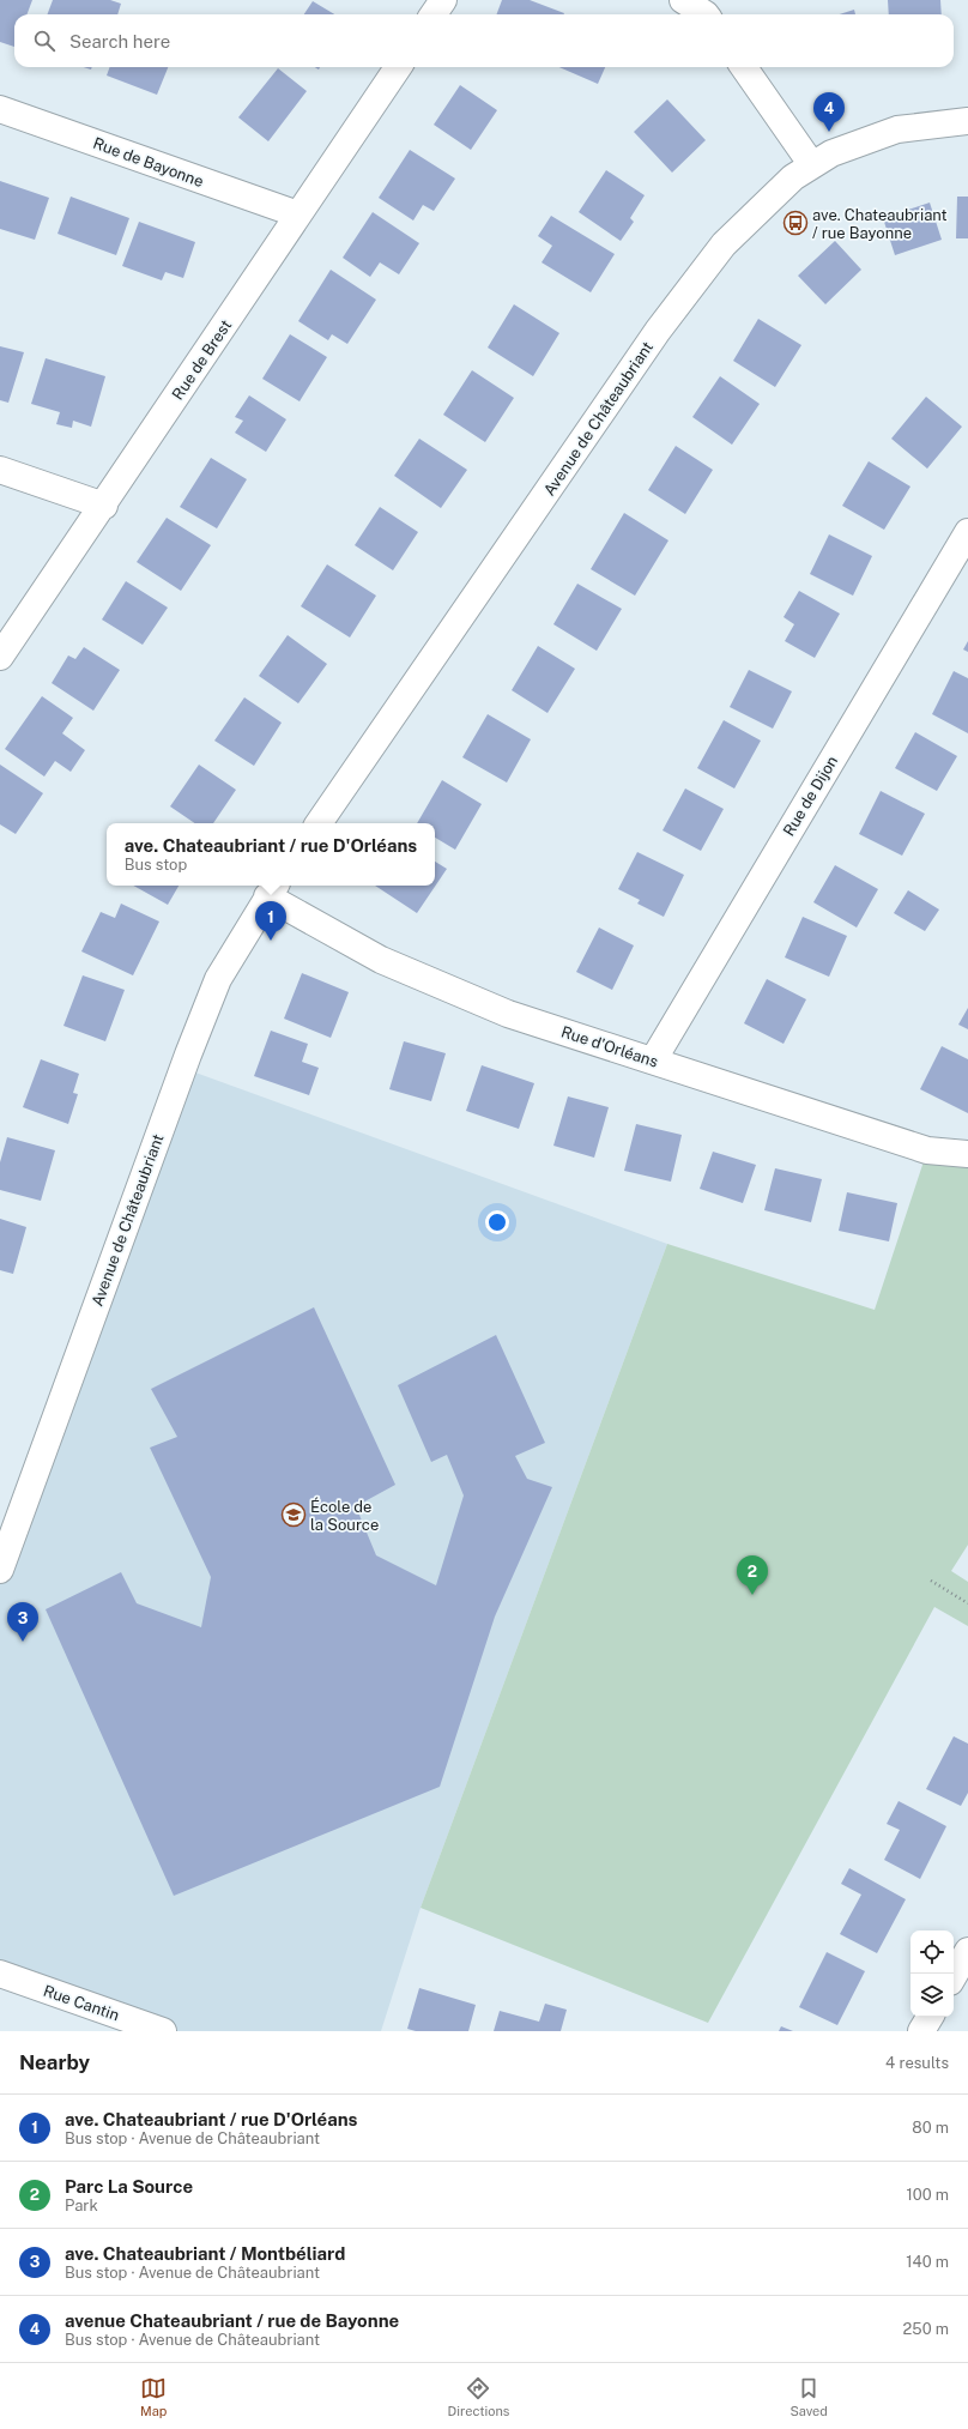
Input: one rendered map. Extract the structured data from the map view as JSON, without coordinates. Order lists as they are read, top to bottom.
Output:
{
  "streets": {
    "street": [
      "Rue de Bayonne",
      "Rue de Brest",
      "Avenue de Châteaubriant",
      "Rue de Dijon",
      "Rue d'Orléans",
      "Rue Cantin"
    ]
  },
  "crossings": [
    ["Rue de Bayonne", "Rue de Brest"],
    ["Avenue de Châteaubriant", "Rue d'Orléans"],
    ["Rue de Dijon", "Rue d'Orléans"]
  ],
  "places": {
    "bus stop": ["ave. Chateaubriant / rue Bayonne"],
    "school or university": ["École de la Source"]
  },
  "page": {
    "search": "Search here",
    "pins": [
      "4",
      "1",
      "2",
      "3"
    ],
    "popup": ["ave. Chateaubriant / rue D'Orléans", "Bus stop"],
    "heading": ["Nearby", "4 results"],
    "list": [
      {
        "mark": "1",
        "name": "ave. Chateaubriant / rue D'Orléans",
        "note": "Bus stop · Avenue de Châteaubriant",
        "value": "80 m"
      },
      {
        "mark": "2",
        "name": "Parc La Source",
        "note": "Park",
        "value": "100 m"
      },
      {
        "mark": "3",
        "name": "ave. Chateaubriant / Montbéliard",
        "note": "Bus stop · Avenue de Châteaubriant",
        "value": "140 m"
      },
      {
        "mark": "4",
        "name": "avenue Chateaubriant / rue de Bayonne",
        "note": "Bus stop · Avenue de Châteaubriant",
        "value": "250 m"
      }
    ],
    "nav": ["Map", "Directions", "Saved"]
  }
}
